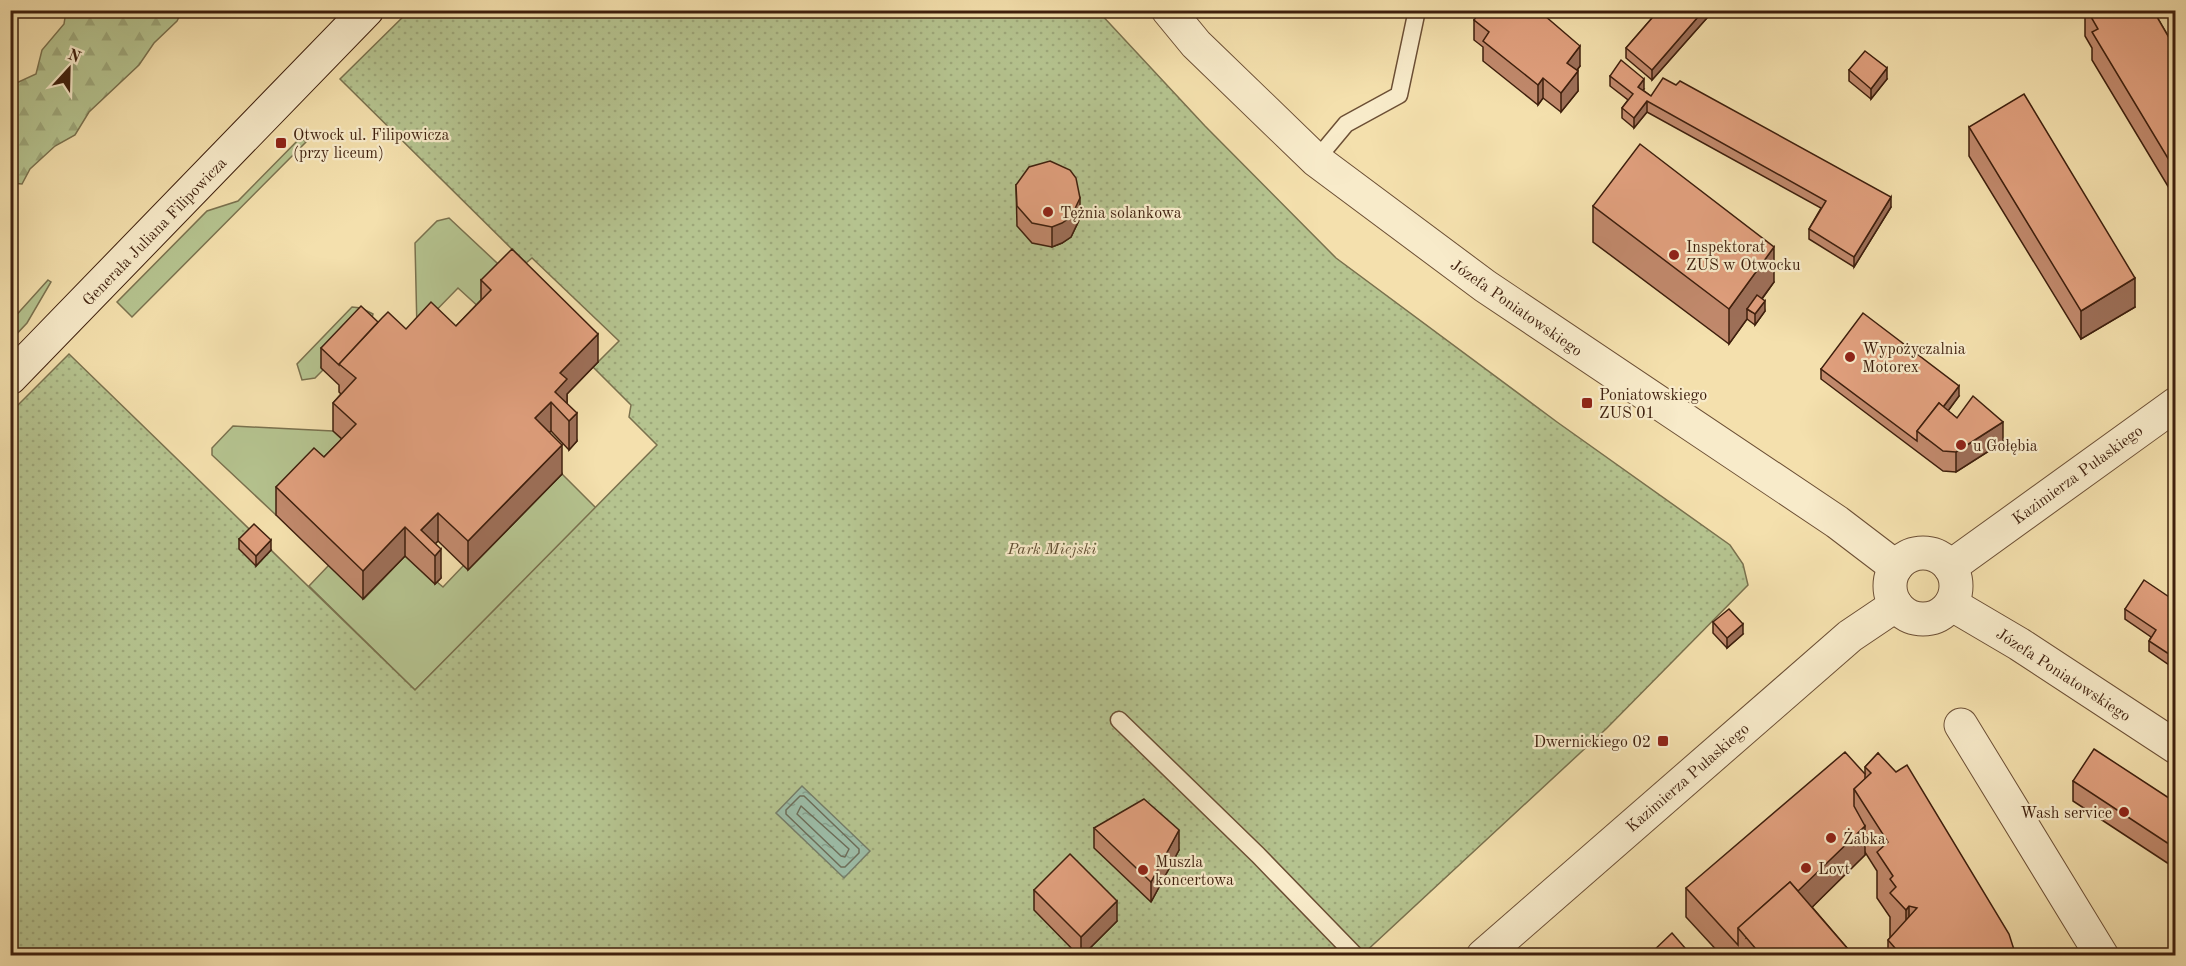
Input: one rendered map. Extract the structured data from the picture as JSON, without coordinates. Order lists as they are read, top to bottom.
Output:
{
  "streets": {
    "street": ["Generała Juliana Filipowicza", "Józefa Poniatowskiego", "Kazimierza Pułaskiego"]
  },
  "crossings": [
    ["Józefa Poniatowskiego", "Kazimierza Pułaskiego"]
  ],
  "parks": ["Park Miejski"],
  "places": {
    "transit": ["Otwock ul. Filipowicza (przy liceum)", "Poniatowskiego ZUS 01", "Dwernickiego 02"],
    "other": [
      "Tężnia solankowa",
      "Inspektorat ZUS w Otwocku",
      "Wypożyczalnia Motorex",
      "u Gołębia",
      "Wash service",
      "Żabka",
      "Lovt",
      "Muszla koncertowa"
    ]
  },
  "north": "top"
}
